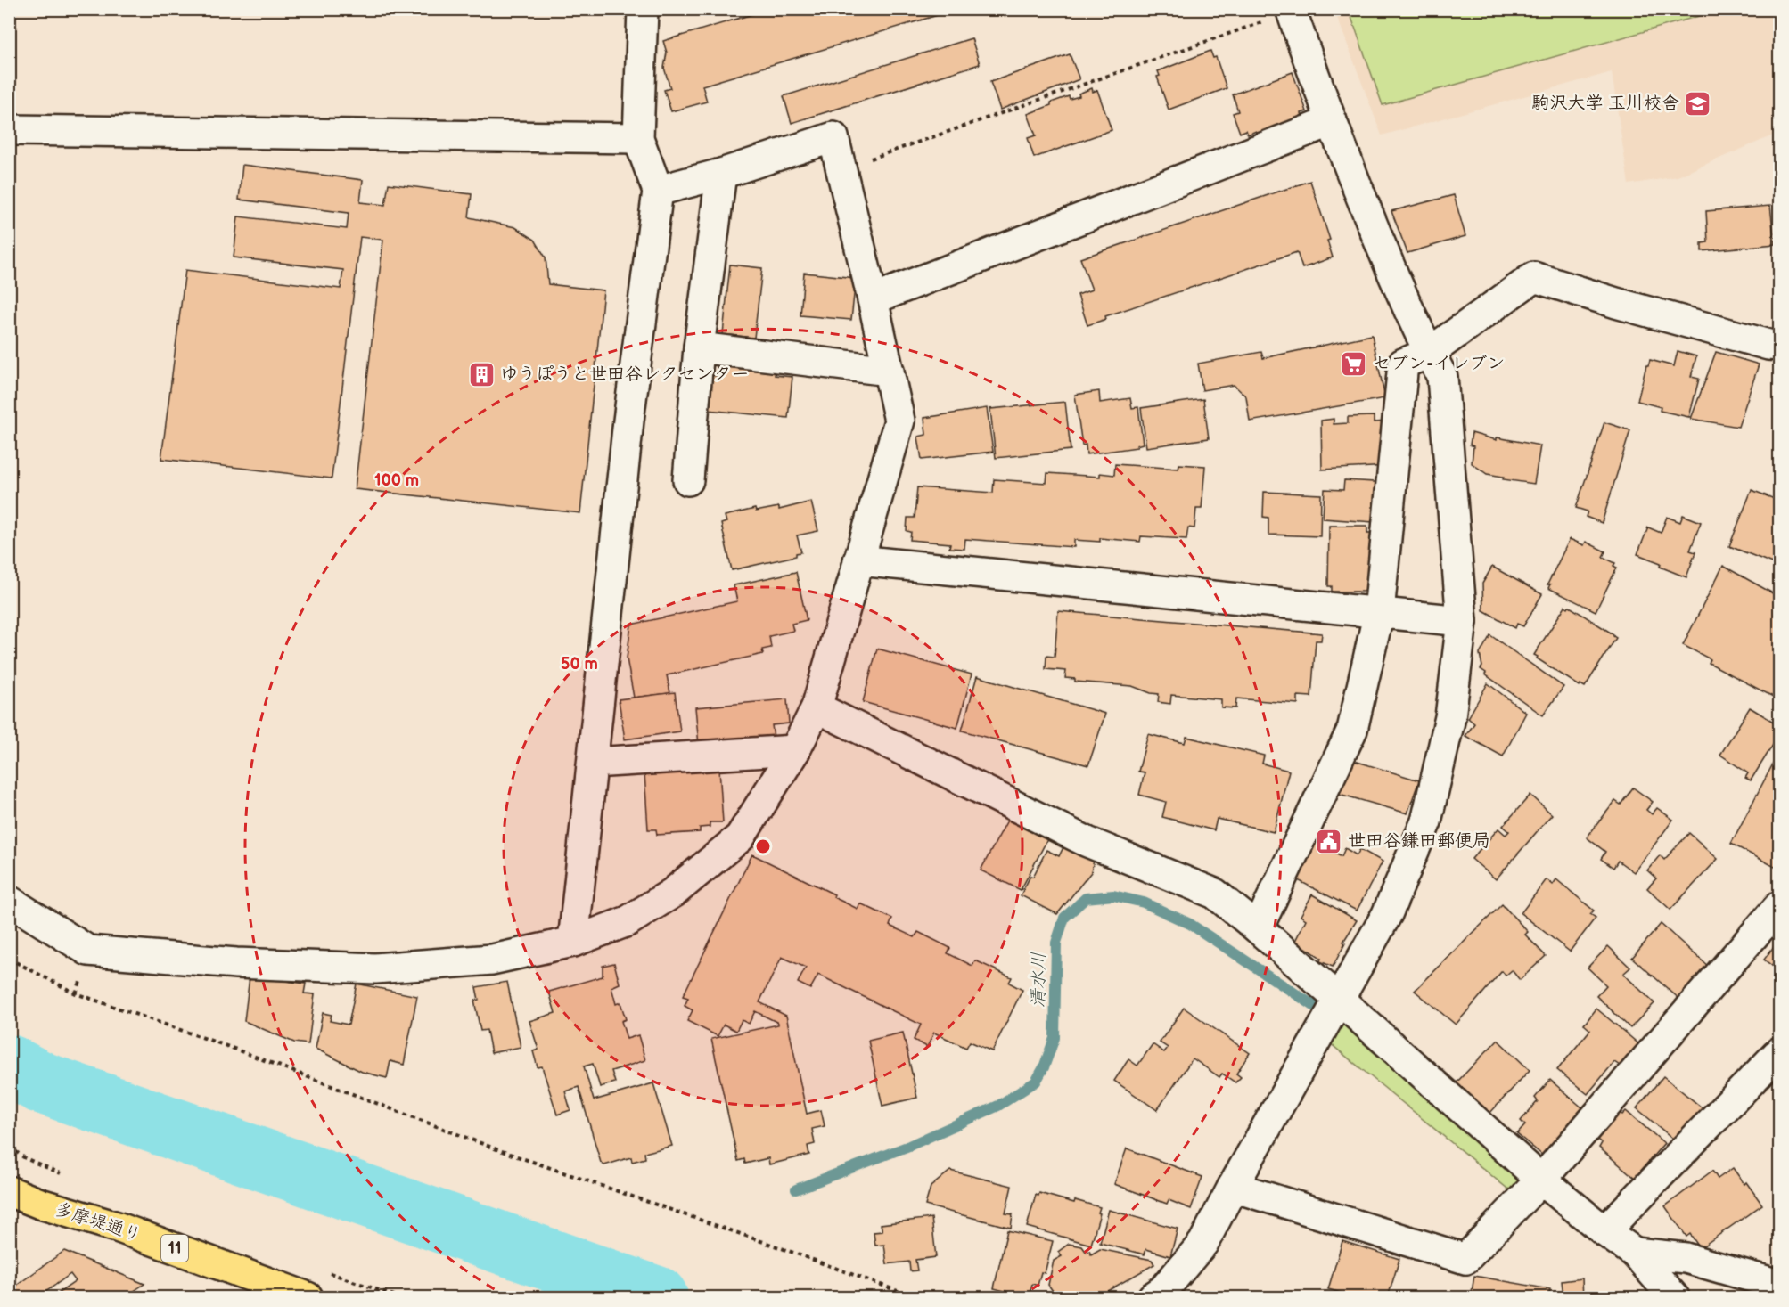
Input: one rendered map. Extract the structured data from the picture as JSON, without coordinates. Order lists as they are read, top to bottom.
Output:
{
  "streets": {
    "main road": ["多摩堤通り", "11"]
  },
  "water": ["清水川"],
  "places": {
    "school or university": ["駒沢大学 玉川校舎"],
    "supermarket": ["セブン-イレブン"],
    "building": ["ゆうぽうと世田谷レクセンター"],
    "public building": ["世田谷鎌田郵便局"]
  },
  "rings": ["100 m", "50 m"]
}
